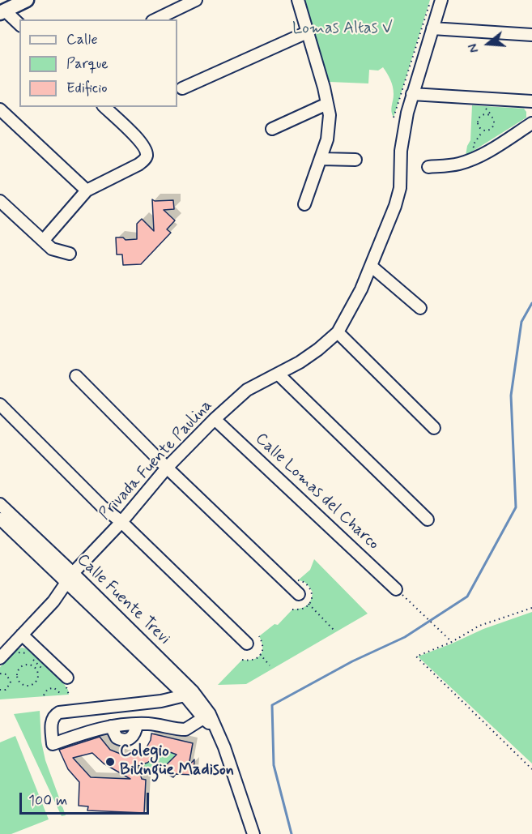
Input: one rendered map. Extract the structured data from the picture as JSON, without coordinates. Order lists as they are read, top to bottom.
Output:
{
  "streets": {
    "street": ["Privada Fuente Paulina", "Calle Lomas del Charco", "Calle Fuente Trevi"]
  },
  "crossings": [
    ["Privada Fuente Paulina", "Calle Lomas del Charco"],
    ["Privada Fuente Paulina", "Calle Fuente Trevi"]
  ],
  "parks": ["Lomas Altas V"],
  "places": ["Colegio Bilingüe Madison"],
  "legend": ["Calle", "Parque", "Edificio"],
  "scale_bar": "100 m",
  "north": "left"
}
